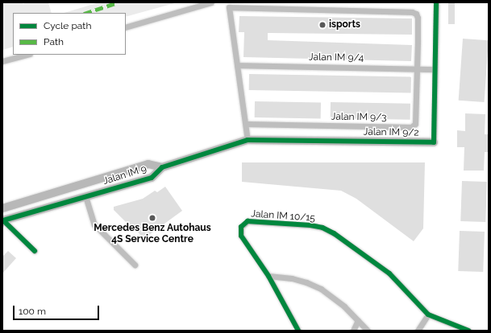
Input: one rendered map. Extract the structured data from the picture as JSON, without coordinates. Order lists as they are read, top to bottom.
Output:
{
  "streets": {
    "street": [
      "Jalan IM 9/4",
      "Jalan IM 9/3",
      "Jalan IM 9/2",
      "Jalan IM 9",
      "Jalan IM 10/15"
    ]
  },
  "crossings": [
    ["Jalan IM 9/4", "Jalan IM 9/3"],
    ["Jalan IM 9/4", "Jalan IM 9/2"],
    ["Jalan IM 9/2", "Jalan IM 9"]
  ],
  "places": ["isports", "Mercedes Benz Autohaus 4S Service Centre"],
  "legend": ["Cycle path", "Path"],
  "scale_bar": "100 m"
}
